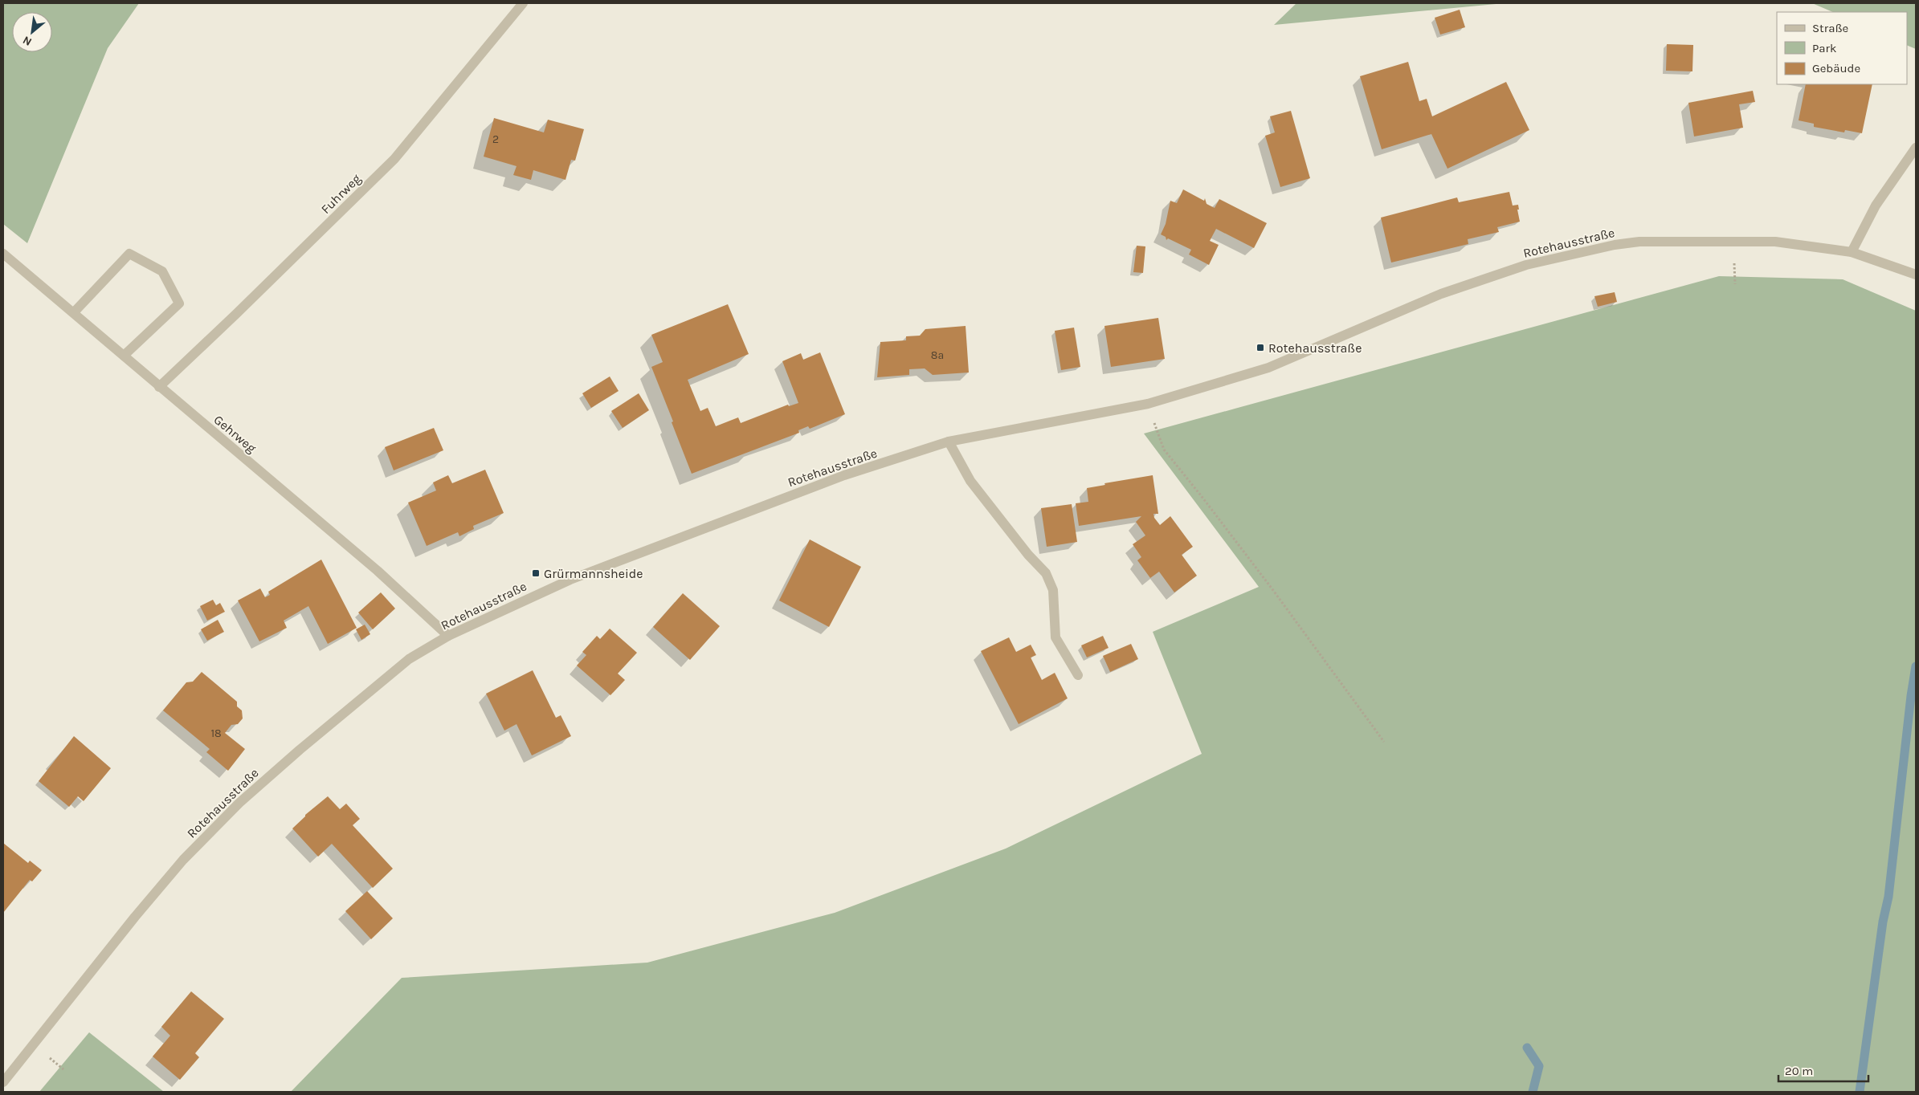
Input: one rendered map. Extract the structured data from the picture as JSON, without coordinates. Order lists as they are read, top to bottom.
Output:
{
  "streets": {
    "street": ["Fuhrweg", "Rotehausstraße", "Gehrweg"]
  },
  "crossings": [
    ["Fuhrweg", "Gehrweg"],
    ["Rotehausstraße", "Gehrweg"]
  ],
  "places": {
    "transit": ["Rotehausstraße", "Grürmannsheide"]
  },
  "house_numbers": ["2", "8a", "18"],
  "legend": ["Straße", "Park", "Gebäude"],
  "scale_bar": "20 m",
  "north": "bottom left"
}
